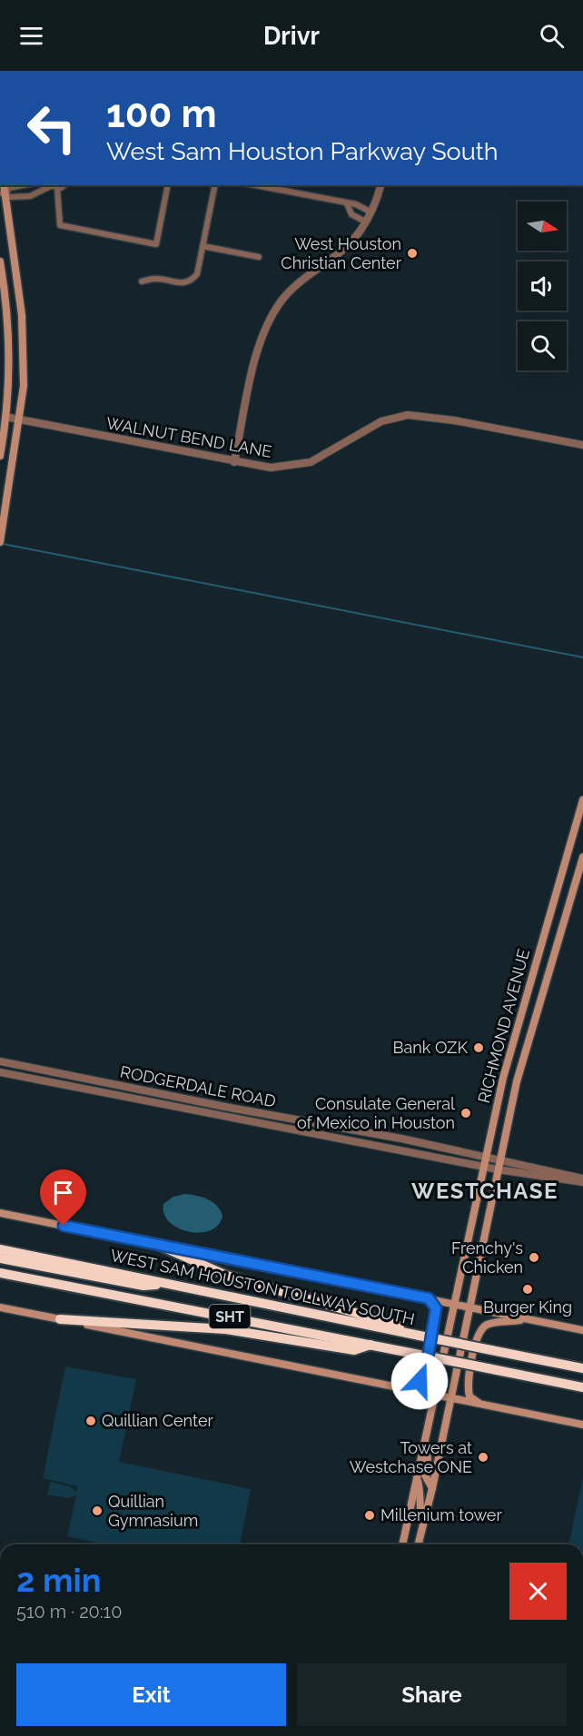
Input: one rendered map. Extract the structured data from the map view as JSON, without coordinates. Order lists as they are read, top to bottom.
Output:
{
  "streets": {
    "highway": ["WEST SAM HOUSTON TOLLWAY SOUTH", "SHT"],
    "main road": ["RICHMOND AVENUE"],
    "street": ["WALNUT BEND LANE", "RODGERDALE ROAD"]
  },
  "crossings": [
    ["RICHMOND AVENUE", "RODGERDALE ROAD"]
  ],
  "districts": ["WESTCHASE"],
  "places": [
    "West Houston Christian Center",
    "Bank OZK",
    "Consulate General of Mexico in Houston",
    "Frenchy's Chicken",
    "Burger King",
    "Quillian Center",
    "Towers at Westchase ONE",
    "Quillian Gymnasium",
    "Millenium tower"
  ],
  "north": "right",
  "page": {
    "header": "Drivr",
    "turn": ["100 m", "West Sam Houston Parkway South"],
    "heading": ["2 min", "510 m · 20:10"],
    "buttons": ["Exit", "Share"]
  }
}
